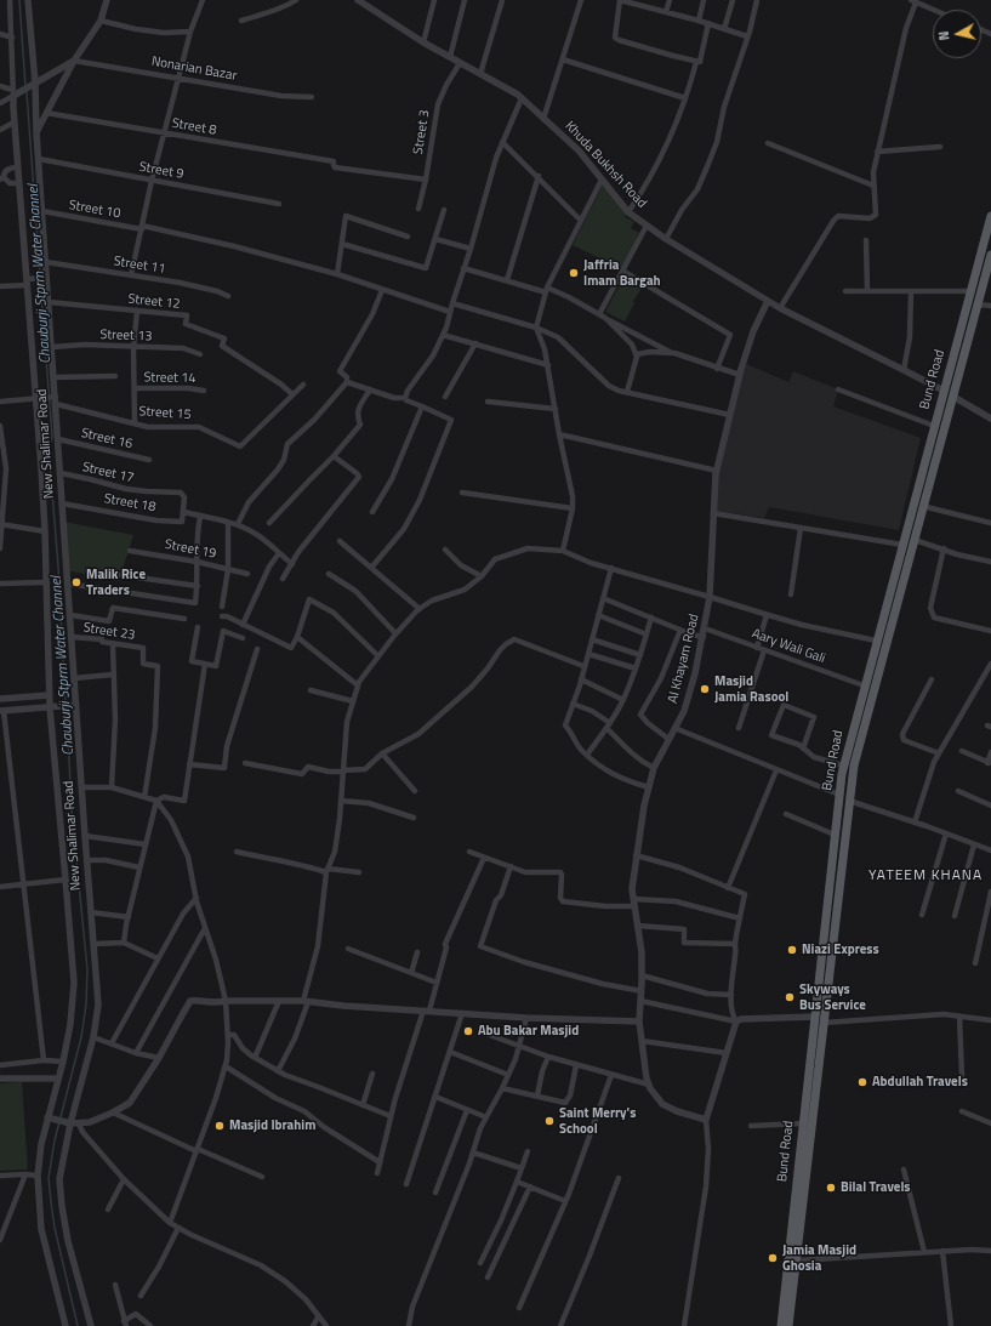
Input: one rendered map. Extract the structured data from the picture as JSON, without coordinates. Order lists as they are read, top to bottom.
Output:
{
  "streets": {
    "main road": ["Bund Road"],
    "street": [
      "Nonarian Bazar",
      "Street 8",
      "Street 3",
      "Khuda Bukhsh Road",
      "Street 9",
      "Street 10",
      "Street 11",
      "Street 12",
      "Street 13",
      "Street 14",
      "Street 15",
      "Street 16",
      "New Shalimar Road",
      "Street 17",
      "Street 18",
      "Street 19",
      "Street 23",
      "Aary Wali Gali",
      "Al Khayam Road"
    ]
  },
  "crossings": [
    ["Street 8", "Street 3"],
    ["Street 3", "Khuda Bukhsh Road"],
    ["Khuda Bukhsh Road", "Bund Road"],
    ["Khuda Bukhsh Road", "Al Khayam Road"],
    ["Street 9", "New Shalimar Road"],
    ["Street 10", "New Shalimar Road"],
    ["Street 11", "New Shalimar Road"],
    ["Street 12", "Street 15"],
    ["Street 12", "New Shalimar Road"],
    ["Street 13", "New Shalimar Road"],
    ["Bund Road", "Aary Wali Gali"],
    ["Street 15", "New Shalimar Road"],
    ["Street 16", "New Shalimar Road"],
    ["New Shalimar Road", "Street 17"],
    ["New Shalimar Road", "Street 18"],
    ["New Shalimar Road", "Street 23"],
    ["Street 17", "Street 18"],
    ["Aary Wali Gali", "Al Khayam Road"]
  ],
  "districts": ["YATEEM KHANA"],
  "water": ["Chauburji Stprm Water Channel"],
  "places": [
    "Jaffria Imam Bargah",
    "Malik Rice Traders",
    "Masjid Jamia Rasool",
    "Niazi Express",
    "Skyways Bus Service",
    "Abu Bakar Masjid",
    "Abdullah Travels",
    "Saint Merry's School",
    "Masjid Ibrahim",
    "Bilal Travels",
    "Jamia Masjid Ghosia"
  ],
  "north": "left"
}
